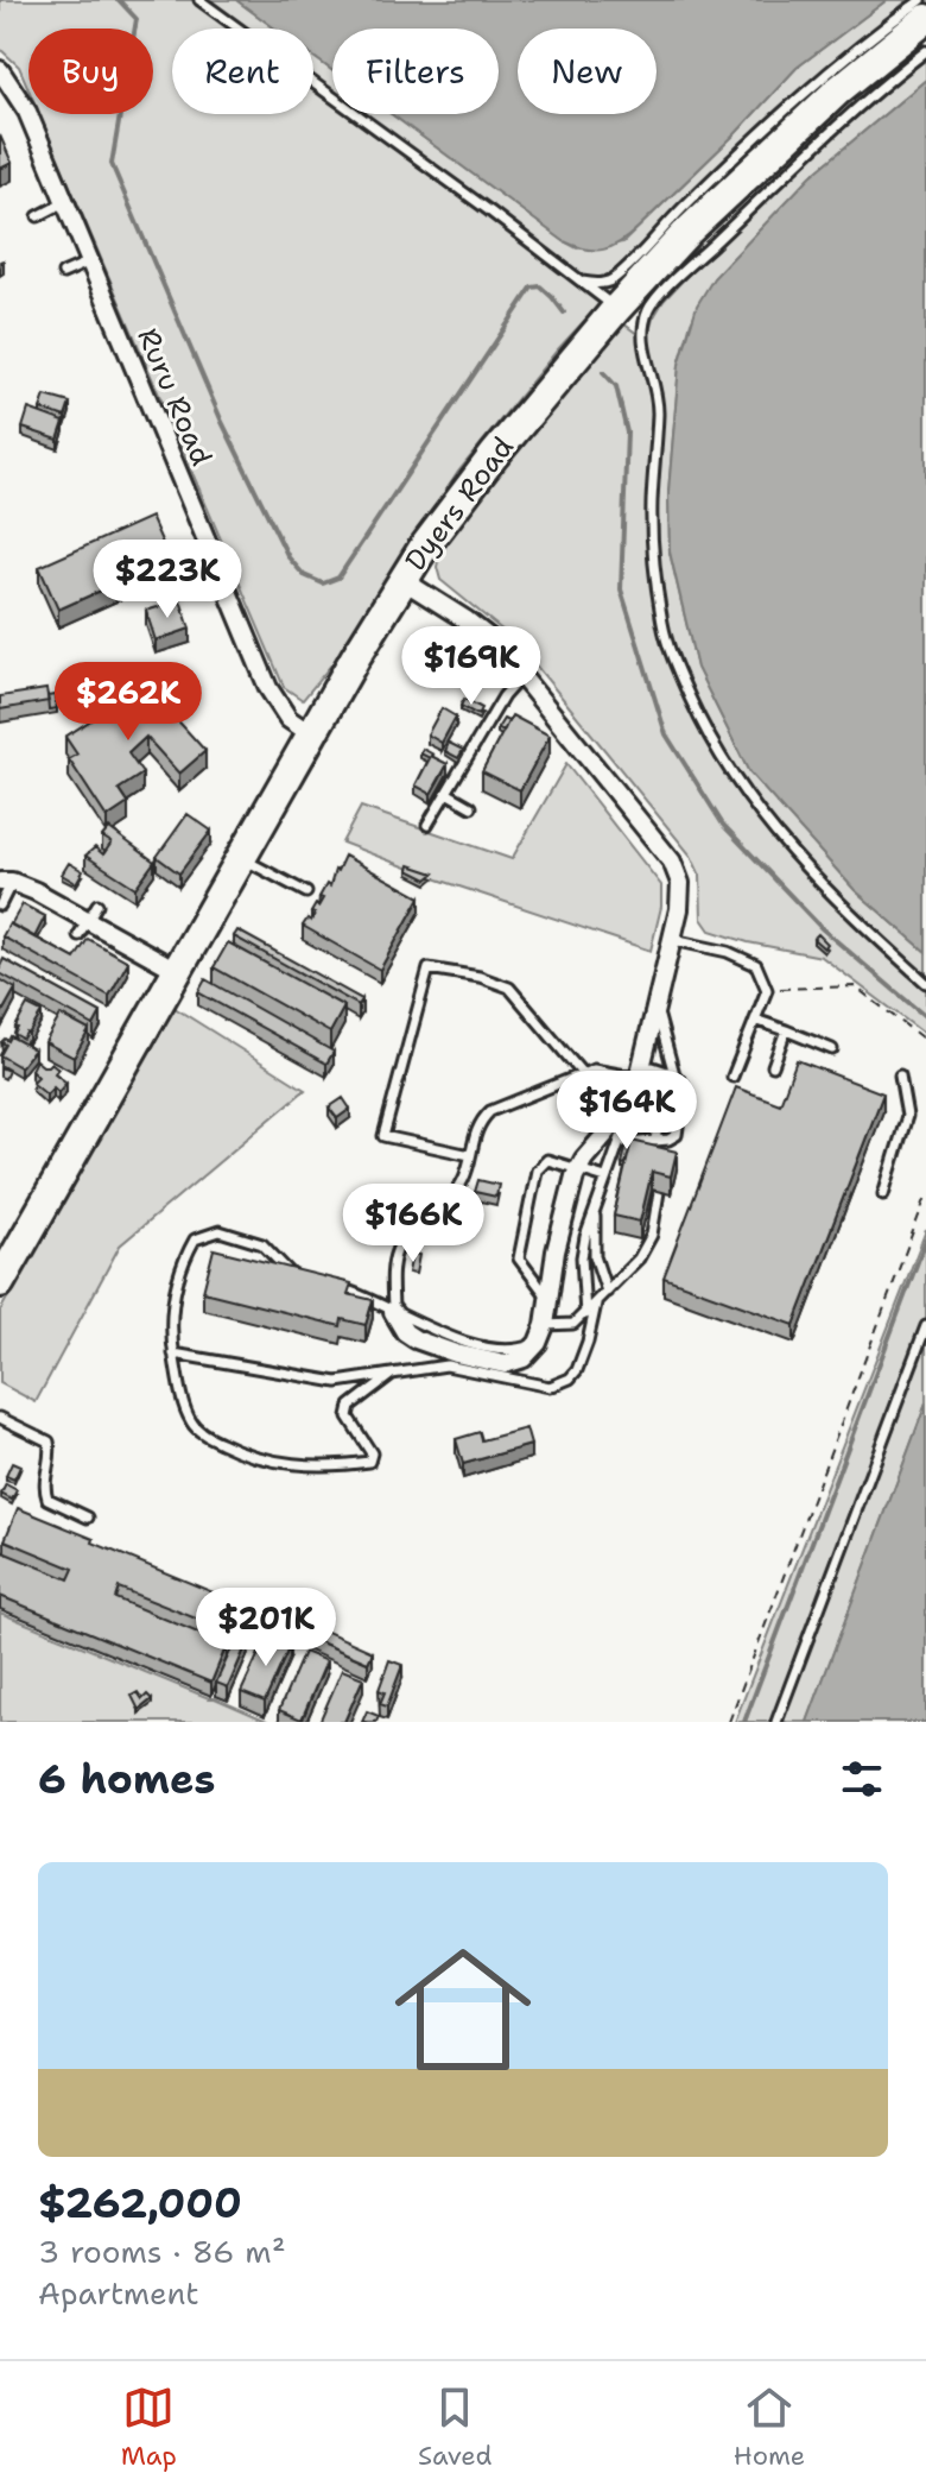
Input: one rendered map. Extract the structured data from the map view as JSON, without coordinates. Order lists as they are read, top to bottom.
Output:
{
  "streets": {
    "highway": ["Dyers Road"],
    "street": ["Ruru Road"]
  },
  "crossings": [
    ["Ruru Road", "Dyers Road"]
  ],
  "page": {
    "chip": [
      "Buy",
      "Rent",
      "Filters",
      "New"
    ],
    "price": [
      "$223K",
      "$169K",
      "$262K",
      "$164K",
      "$166K",
      "$201K"
    ],
    "heading": "6 homes",
    "list": [
      {
        "name": "$262,000",
        "note": "3 rooms · 86 m² · Apartment"
      }
    ],
    "tabs": ["Map", "Saved", "Home"]
  }
}
